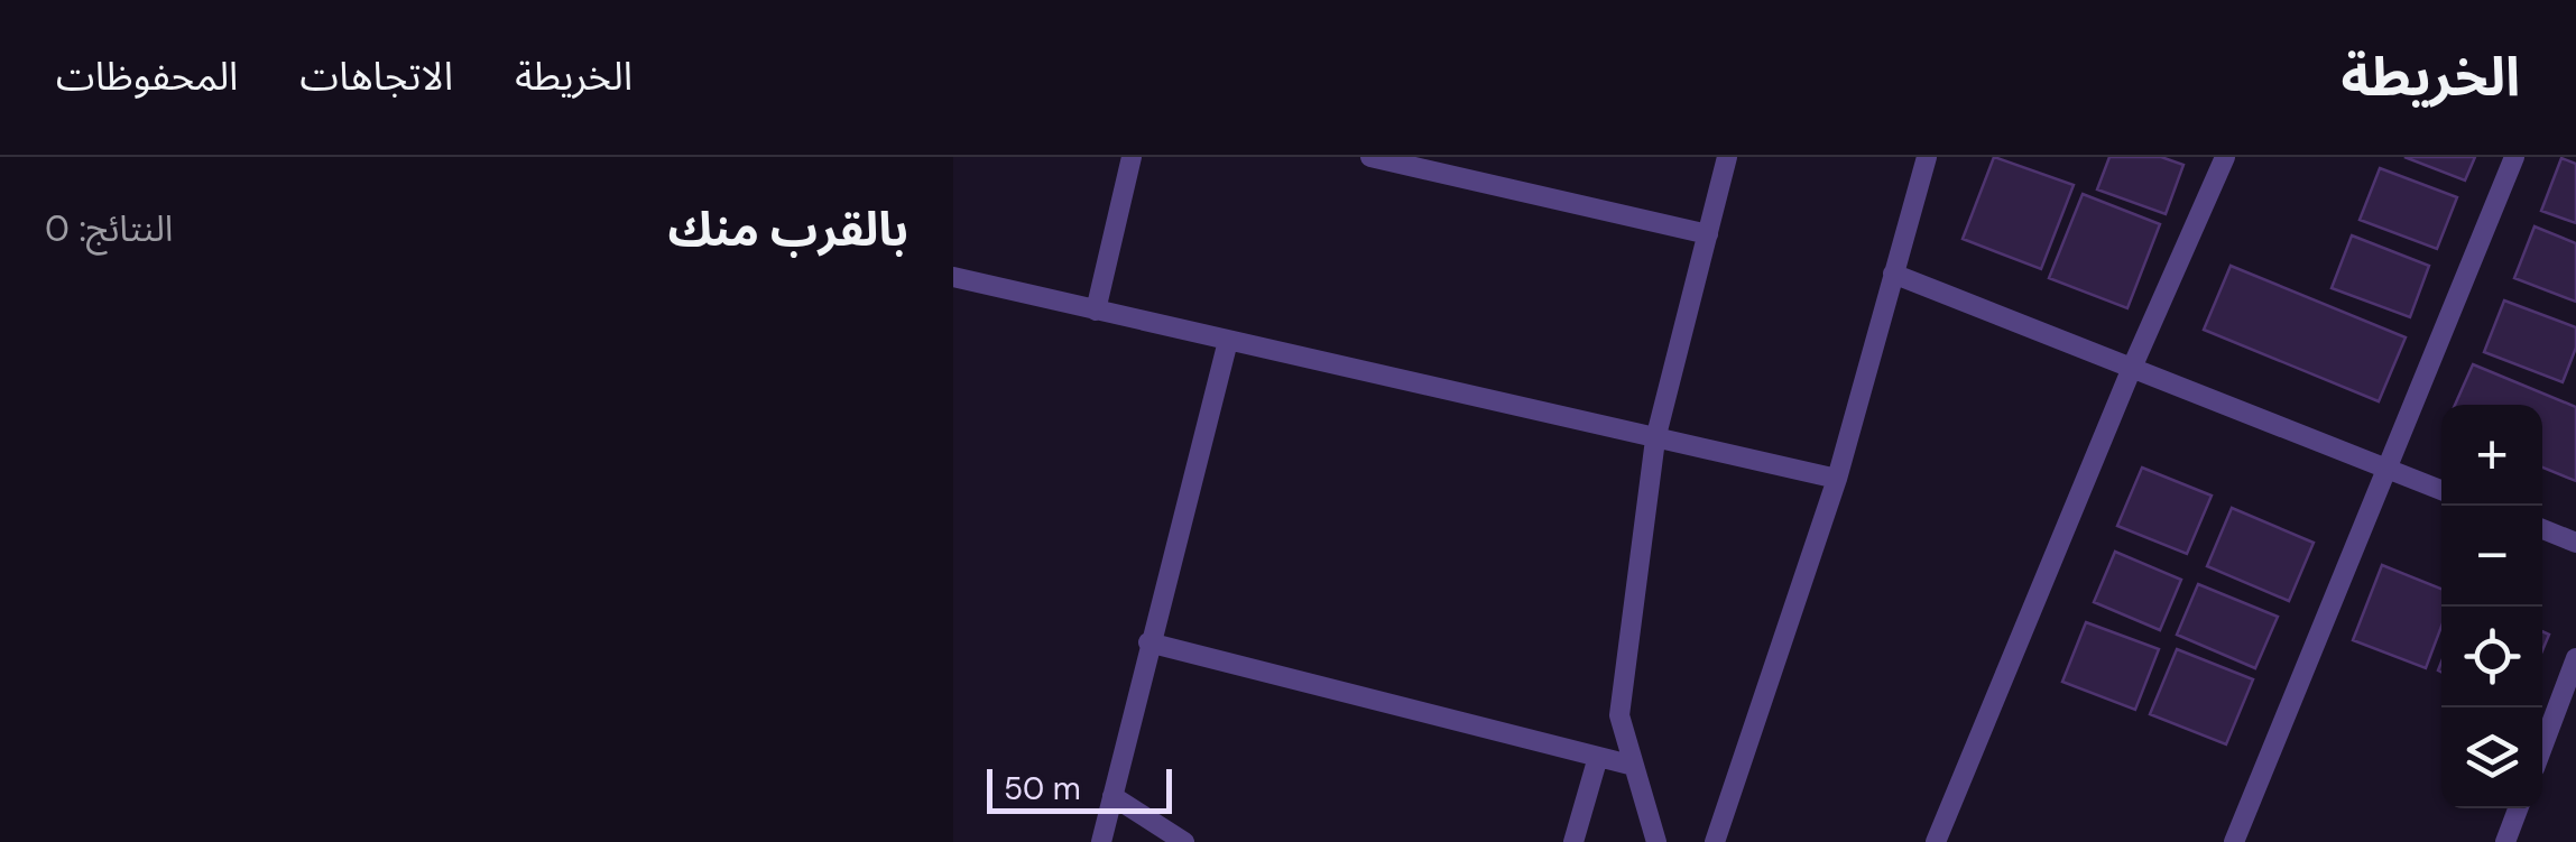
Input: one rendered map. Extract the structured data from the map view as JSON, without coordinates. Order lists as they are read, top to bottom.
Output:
{
  "scale_bar": "50 m",
  "page": {
    "header": "الخريطة",
    "nav": ["الخريطة", "الاتجاهات", "المحفوظات"],
    "heading": ["بالقرب منك", "النتائج: 0"],
    "map_buttons": ["+", "−"],
    "scale": "50 m"
  }
}
